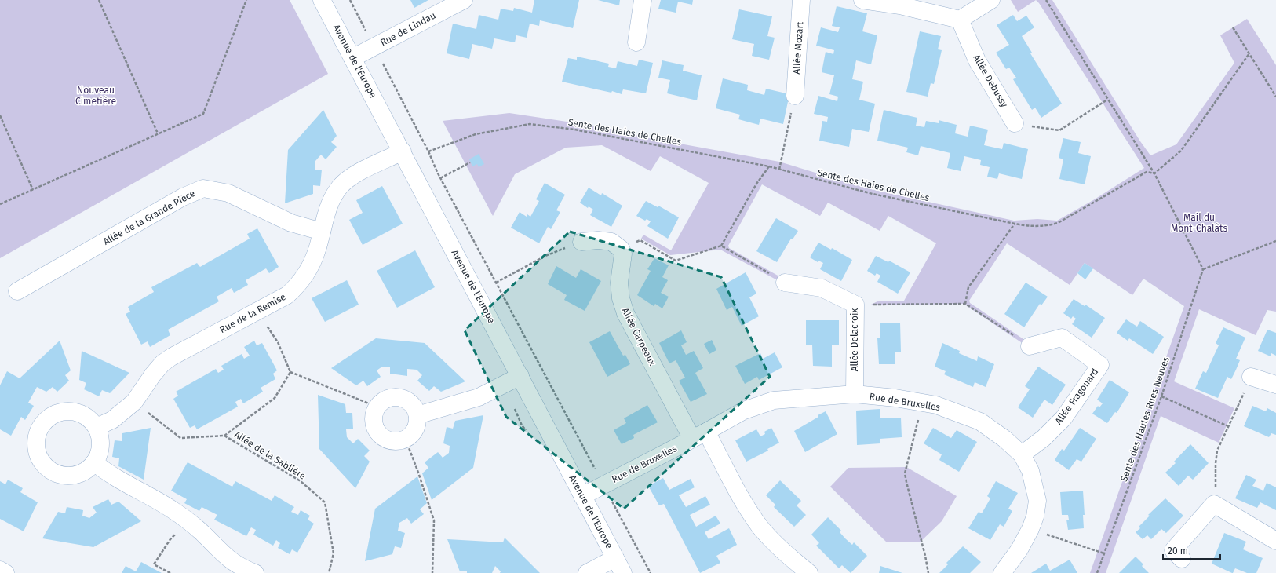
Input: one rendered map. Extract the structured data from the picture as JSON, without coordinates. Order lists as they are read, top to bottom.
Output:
{
  "streets": {
    "street": [
      "Rue de Lindau",
      "Allée Mozart",
      "Avenue de l'Europe",
      "Allée Debussy",
      "Allée de la Grande Pièce",
      "Rue de la Remise",
      "Allée Carpeaux",
      "Allée Delacroix",
      "Allée Fragonard",
      "Rue de Bruxelles"
    ],
    "path": ["Sente des Haies de Chelles", "Sente des Hautes Rues Neuves", "Allée de la Sablière"]
  },
  "crossings": [
    ["Rue de Lindau", "Avenue de l'Europe"],
    ["Avenue de l'Europe", "Rue de la Remise"],
    ["Avenue de l'Europe", "Rue de Bruxelles"],
    ["Allée de la Grande Pièce", "Rue de la Remise"],
    ["Rue de la Remise", "Allée de la Sablière"],
    ["Allée Carpeaux", "Rue de Bruxelles"],
    ["Allée Delacroix", "Rue de Bruxelles"],
    ["Allée Fragonard", "Rue de Bruxelles"]
  ],
  "parks": ["Nouveau Cimetière", "Mail du Mont-Chalâts"],
  "scale_bar": "20 m"
}
